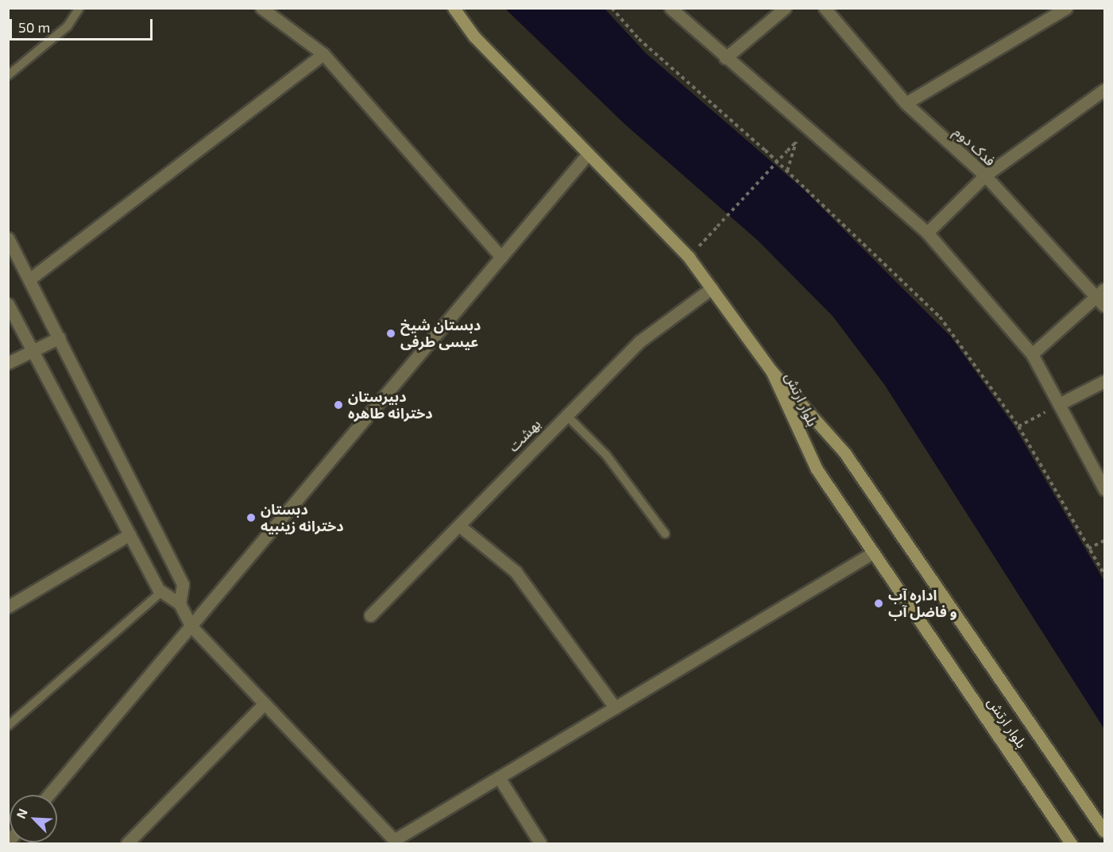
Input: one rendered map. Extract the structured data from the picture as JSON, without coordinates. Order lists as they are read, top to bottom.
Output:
{
  "streets": {
    "main road": ["بلوار ارتش"],
    "street": ["فدک دوم", "بهشت"]
  },
  "places": [
    "دبستان شیخ عیسی طرفی",
    "دبیرستان دخترانه طاهره",
    "دبستان دخترانه زینبیه",
    "اداره آب و فاضل آب"
  ],
  "scale_bar": "50 m",
  "north": "top left"
}
